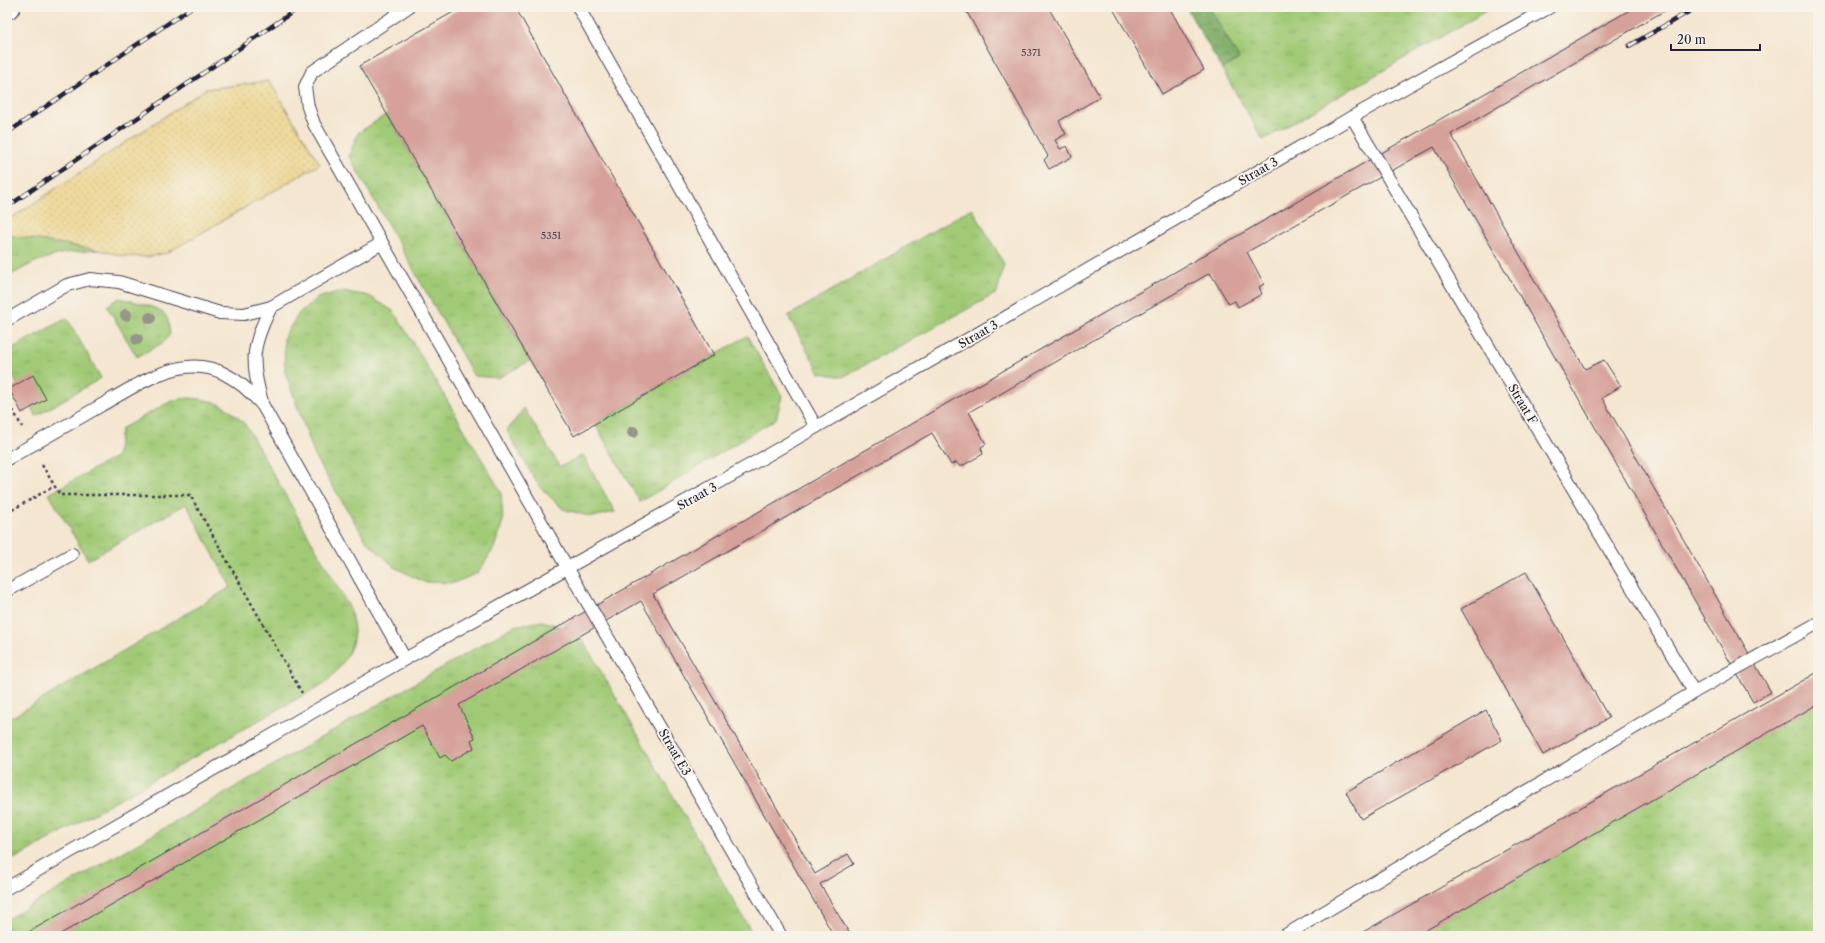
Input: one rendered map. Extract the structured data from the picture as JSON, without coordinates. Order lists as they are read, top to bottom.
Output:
{
  "streets": {
    "lane": ["Straat 3", "Straat F", "Straat E3"]
  },
  "crossings": [
    ["Straat 3", "Straat F"],
    ["Straat 3", "Straat E3"]
  ],
  "house_numbers": ["5371", "5351"],
  "scale_bar": "20 m"
}
